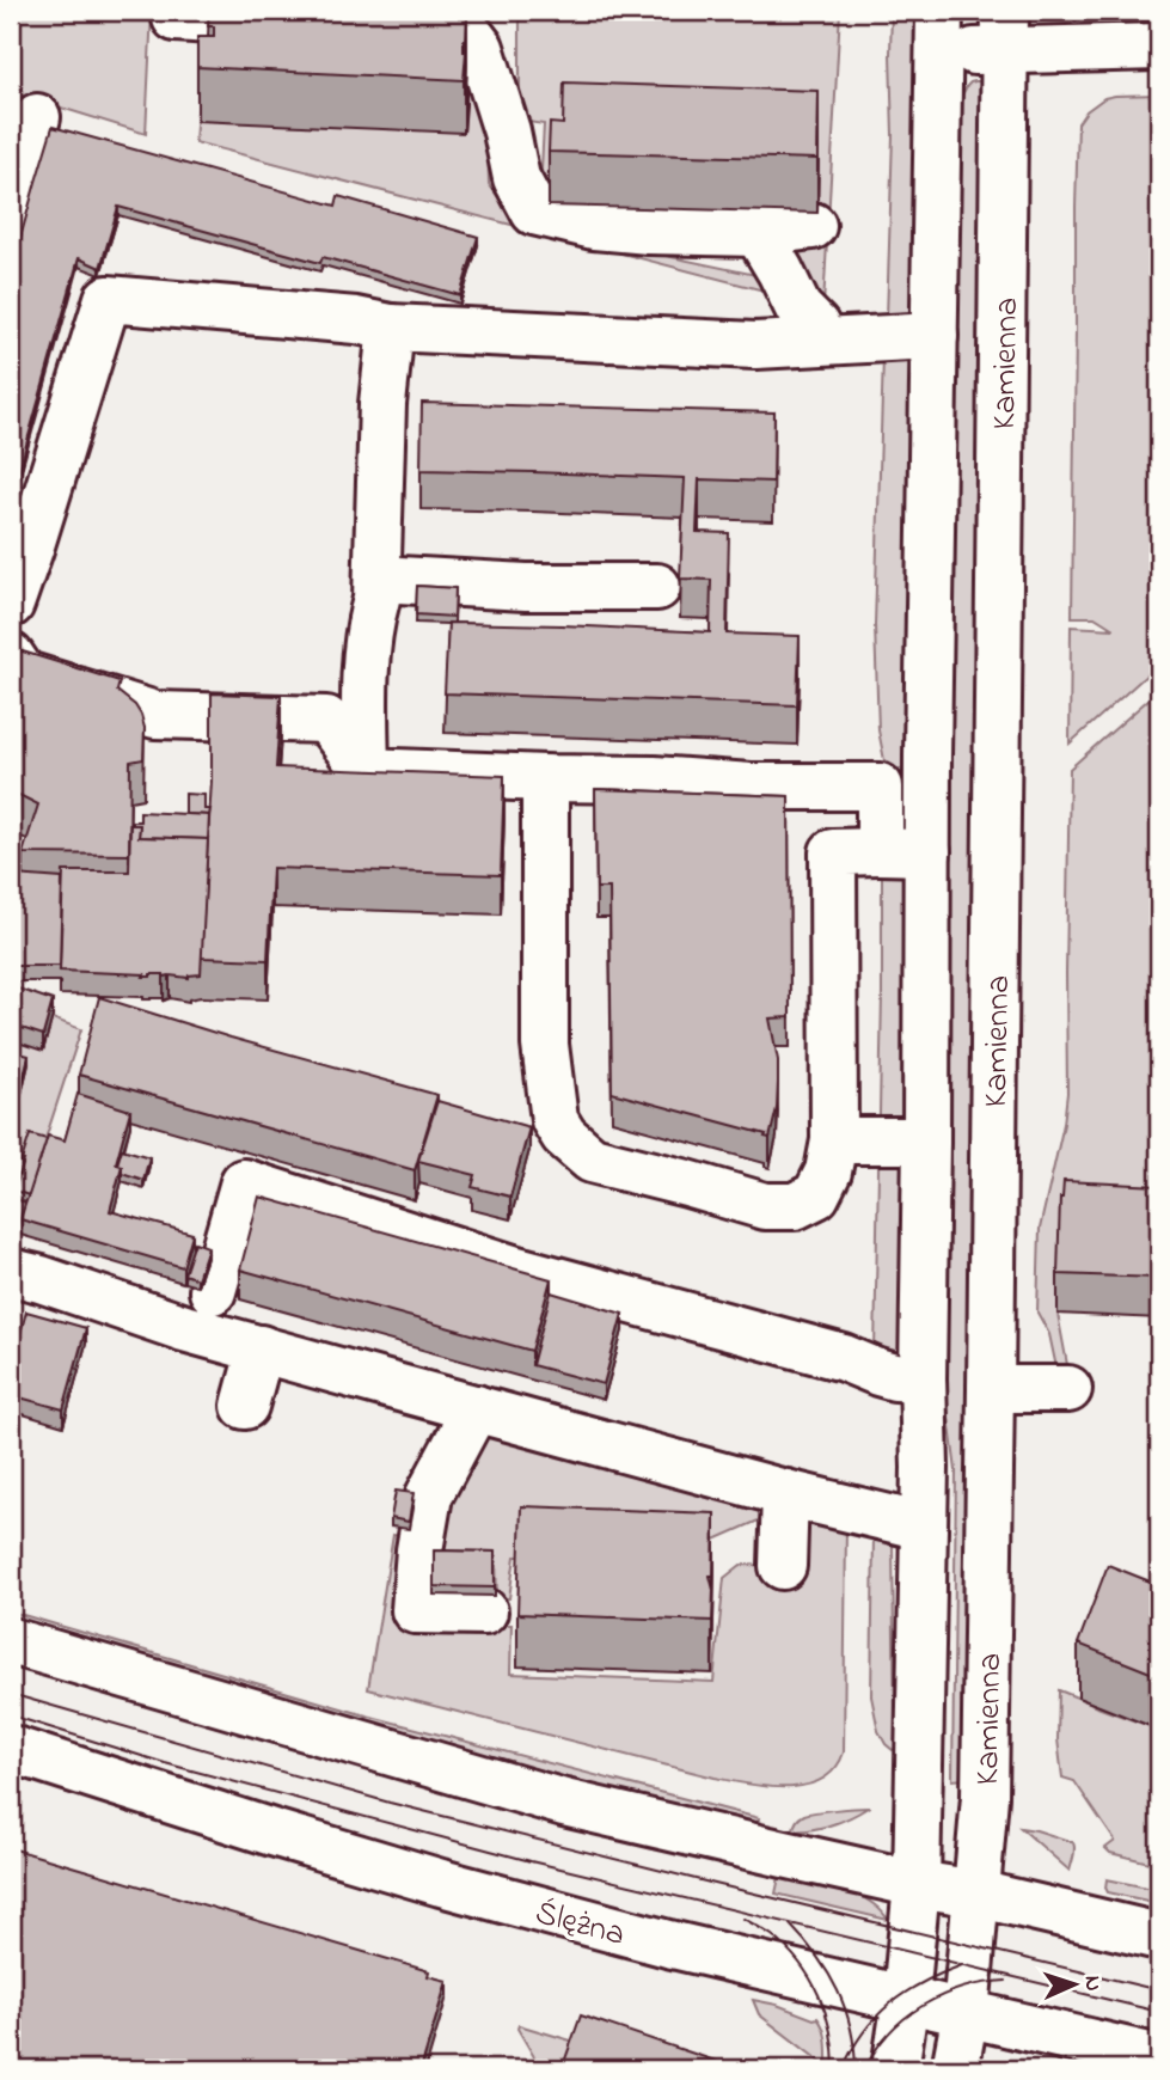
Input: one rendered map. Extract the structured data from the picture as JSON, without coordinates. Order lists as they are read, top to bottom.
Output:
{
  "streets": {
    "street": ["Kamienna", "Ślężna"]
  },
  "crossings": [
    ["Kamienna", "Ślężna"]
  ],
  "north": "right"
}
